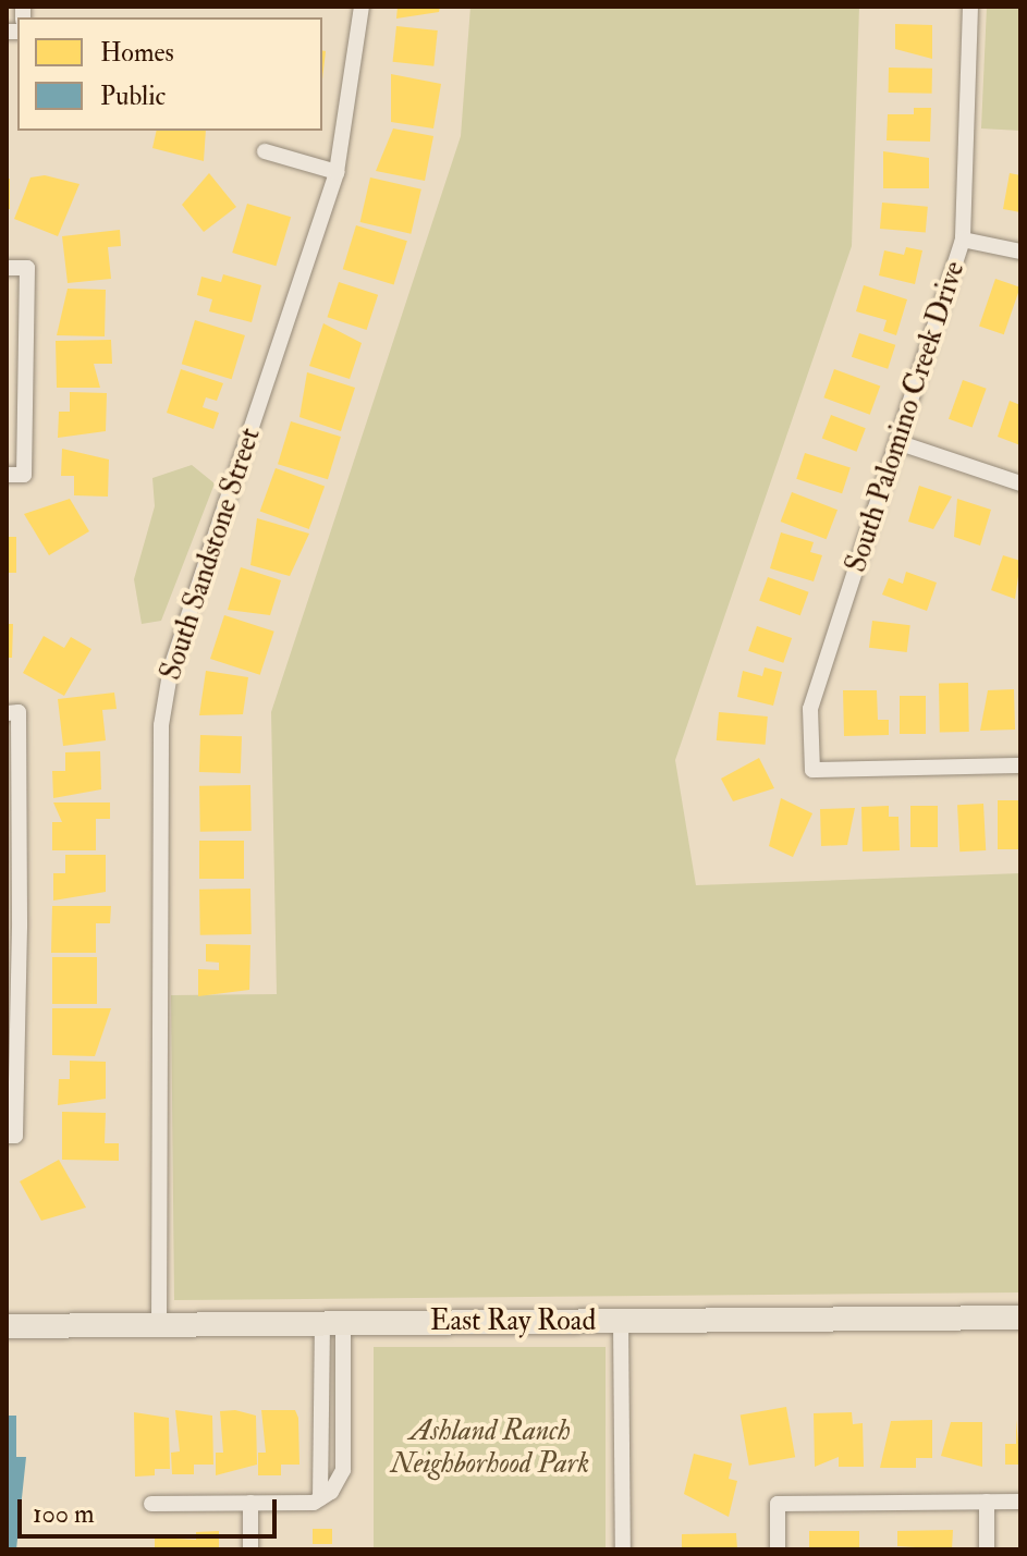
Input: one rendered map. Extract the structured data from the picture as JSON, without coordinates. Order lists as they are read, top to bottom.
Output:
{
  "streets": {
    "main road": ["East Ray Road"],
    "street": ["South Palomino Creek Drive", "South Sandstone Street"]
  },
  "crossings": [
    ["South Sandstone Street", "East Ray Road"]
  ],
  "parks": ["Ashland Ranch Neighborhood Park"],
  "legend": ["Homes", "Public"],
  "scale_bar": "100 m"
}
